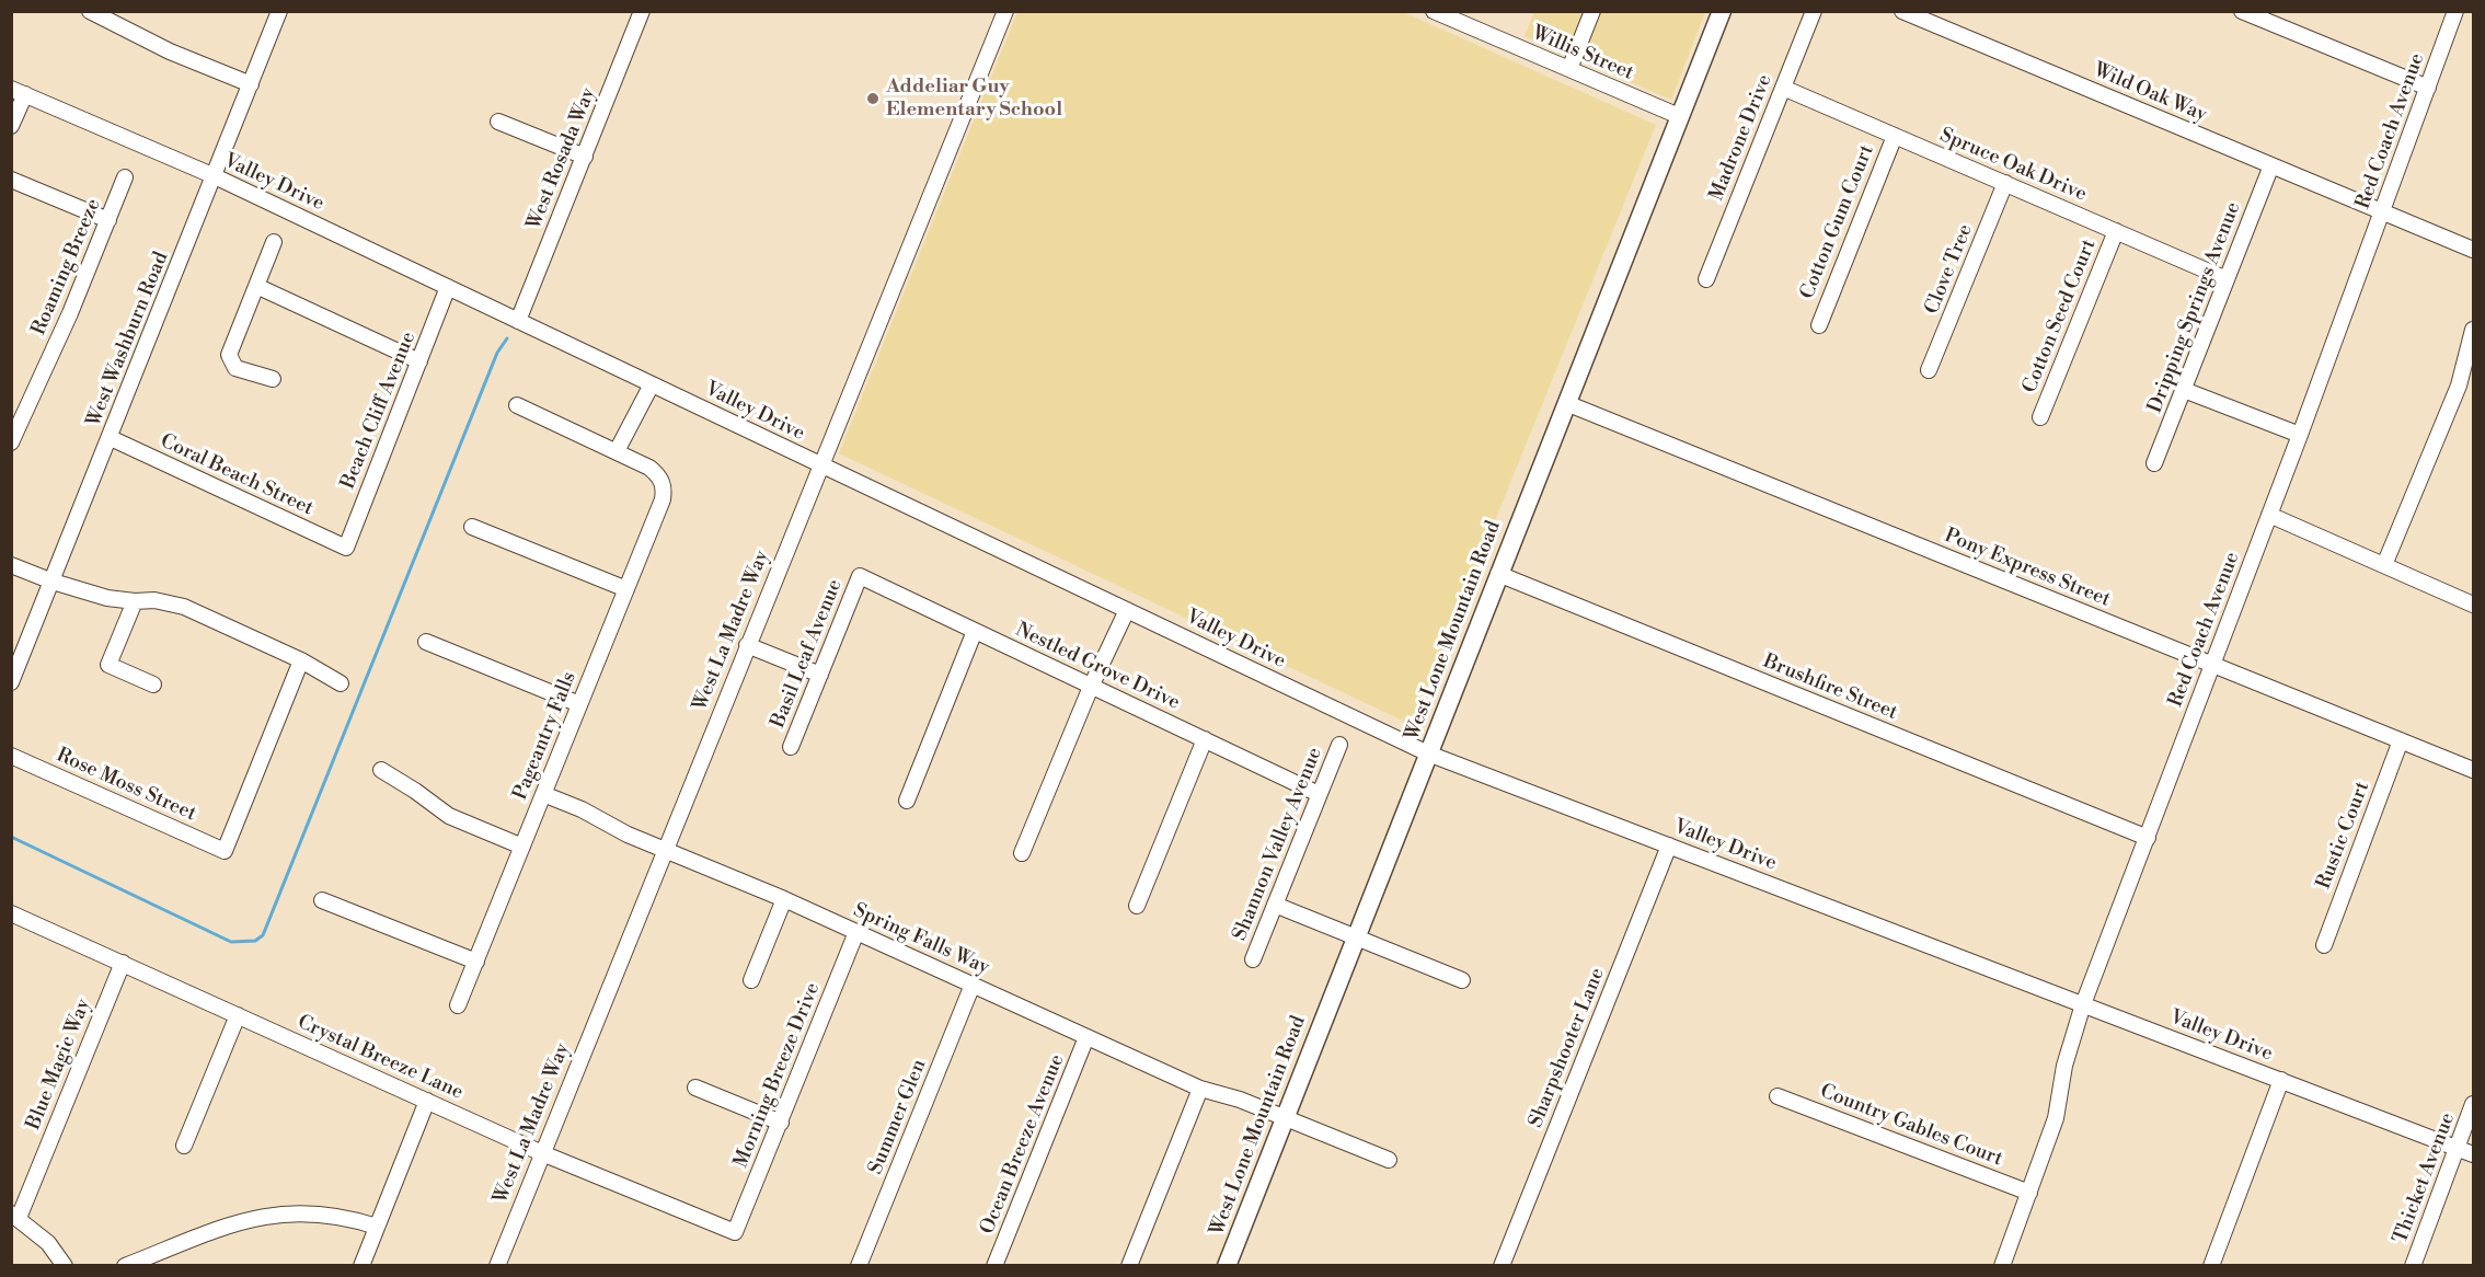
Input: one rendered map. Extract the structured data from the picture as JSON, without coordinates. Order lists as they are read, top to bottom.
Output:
{
  "streets": {
    "main road": ["West Lone Mountain Road"],
    "street": [
      "Willis Street",
      "Wild Oak Way",
      "Red Coach Avenue",
      "Madrone Drive",
      "West Rosada Way",
      "Spruce Oak Drive",
      "Valley Drive",
      "Cotton Gum Court",
      "Roaming Breeze",
      "Clove Tree",
      "Dripping Springs Avenue",
      "Cotton Seed Court",
      "West Washburn Road",
      "Beach Cliff Avenue",
      "Coral Beach Street",
      "Pony Express Street",
      "West La Madre Way",
      "Basil Leaf Avenue",
      "Nestled Grove Drive",
      "Brushfire Street",
      "Pageantry Falls",
      "Rose Moss Street",
      "Rustic Court",
      "Shannon Valley Avenue",
      "Spring Falls Way",
      "Sharpshooter Lane",
      "Crystal Breeze Lane",
      "Blue Magic Way",
      "Morning Breeze Drive",
      "Summer Glen",
      "Country Gables Court",
      "Ocean Breeze Avenue",
      "Thicket Avenue"
    ]
  },
  "crossings": [
    ["Willis Street", "West Lone Mountain Road"],
    ["Wild Oak Way", "Red Coach Avenue"],
    ["Wild Oak Way", "Dripping Springs Avenue"],
    ["Red Coach Avenue", "Valley Drive"],
    ["Red Coach Avenue", "Pony Express Street"],
    ["Red Coach Avenue", "Brushfire Street"],
    ["Red Coach Avenue", "Country Gables Court"],
    ["Madrone Drive", "Spruce Oak Drive"],
    ["West Rosada Way", "Valley Drive"],
    ["Spruce Oak Drive", "Cotton Gum Court"],
    ["Spruce Oak Drive", "Clove Tree"],
    ["Spruce Oak Drive", "Dripping Springs Avenue"],
    ["Spruce Oak Drive", "Cotton Seed Court"],
    ["Valley Drive", "West Washburn Road"],
    ["Valley Drive", "Beach Cliff Avenue"],
    ["Valley Drive", "West La Madre Way"],
    ["Valley Drive", "West Lone Mountain Road"],
    ["Valley Drive", "Sharpshooter Lane"],
    ["Valley Drive", "Thicket Avenue"],
    ["West Washburn Road", "Coral Beach Street"],
    ["Beach Cliff Avenue", "Coral Beach Street"],
    ["Pony Express Street", "West Lone Mountain Road"],
    ["Pony Express Street", "Rustic Court"],
    ["West La Madre Way", "Spring Falls Way"],
    ["West La Madre Way", "Crystal Breeze Lane"],
    ["West Lone Mountain Road", "Brushfire Street"],
    ["West Lone Mountain Road", "Spring Falls Way"],
    ["Basil Leaf Avenue", "Nestled Grove Drive"],
    ["Nestled Grove Drive", "Shannon Valley Avenue"],
    ["Pageantry Falls", "Spring Falls Way"],
    ["Spring Falls Way", "Morning Breeze Drive"],
    ["Spring Falls Way", "Summer Glen"],
    ["Spring Falls Way", "Ocean Breeze Avenue"],
    ["Crystal Breeze Lane", "Blue Magic Way"],
    ["Crystal Breeze Lane", "Morning Breeze Drive"]
  ],
  "places": ["Addeliar Guy Elementary School"]
}
